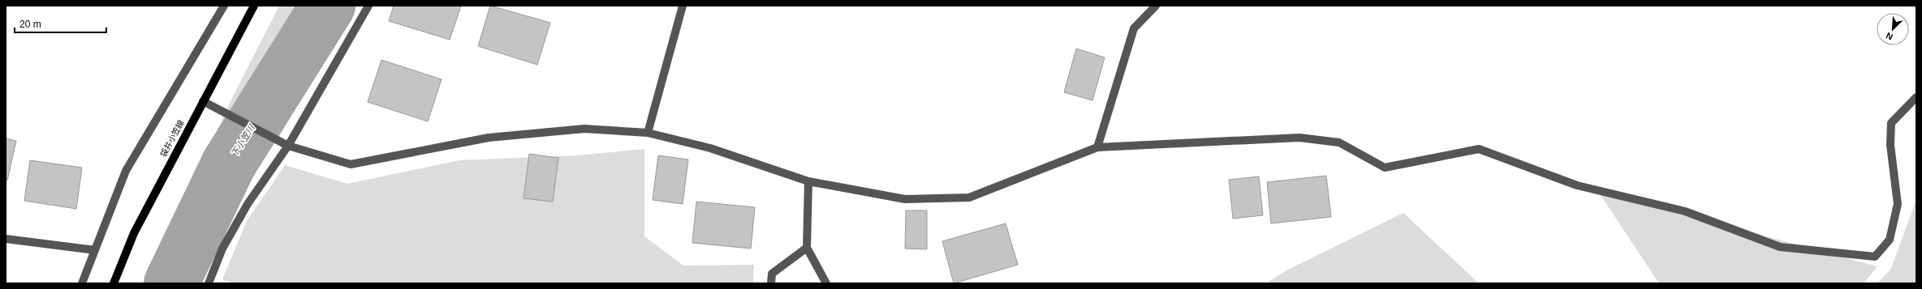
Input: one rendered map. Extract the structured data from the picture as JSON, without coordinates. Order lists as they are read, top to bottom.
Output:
{
  "streets": {
    "main road": ["袋井小笠線"]
  },
  "water": ["下小笠川"],
  "scale_bar": "20 m",
  "north": "bottom left"
}
